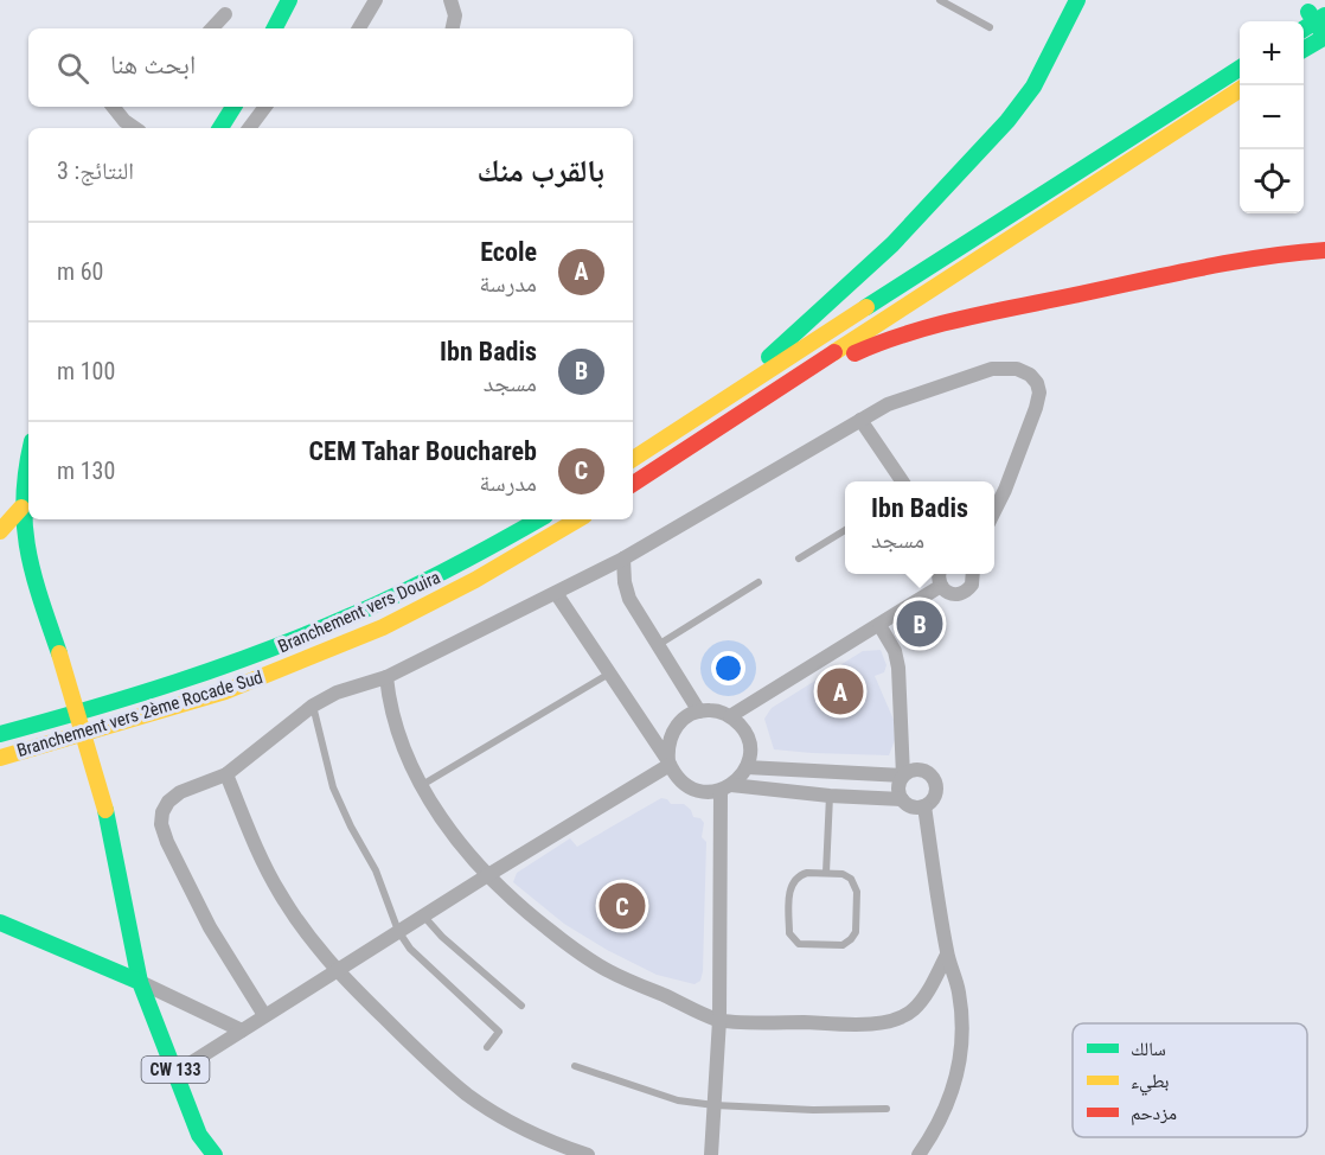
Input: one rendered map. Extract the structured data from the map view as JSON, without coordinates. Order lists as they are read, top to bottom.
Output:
{
  "streets": {
    "main road": ["Branchement vers Douira", "Branchement vers 2ème Rocade Sud", "CW 133"]
  },
  "legend": ["سالك", "بطيء", "مزدحم"],
  "page": {
    "map_buttons": ["+", "−"],
    "search": "ابحث هنا",
    "heading": ["بالقرب منك", "النتائج: 3"],
    "list": [
      {
        "mark": "A",
        "name": "Ecole",
        "note": "مدرسة",
        "value": "60 m"
      },
      {
        "mark": "B",
        "name": "Ibn Badis",
        "note": "مسجد",
        "value": "100 m"
      },
      {
        "mark": "C",
        "name": "CEM Tahar Bouchareb",
        "note": "مدرسة",
        "value": "130 m"
      }
    ],
    "popup": ["Ibn Badis", "مسجد"],
    "pins": ["B", "A", "C"]
  }
}
